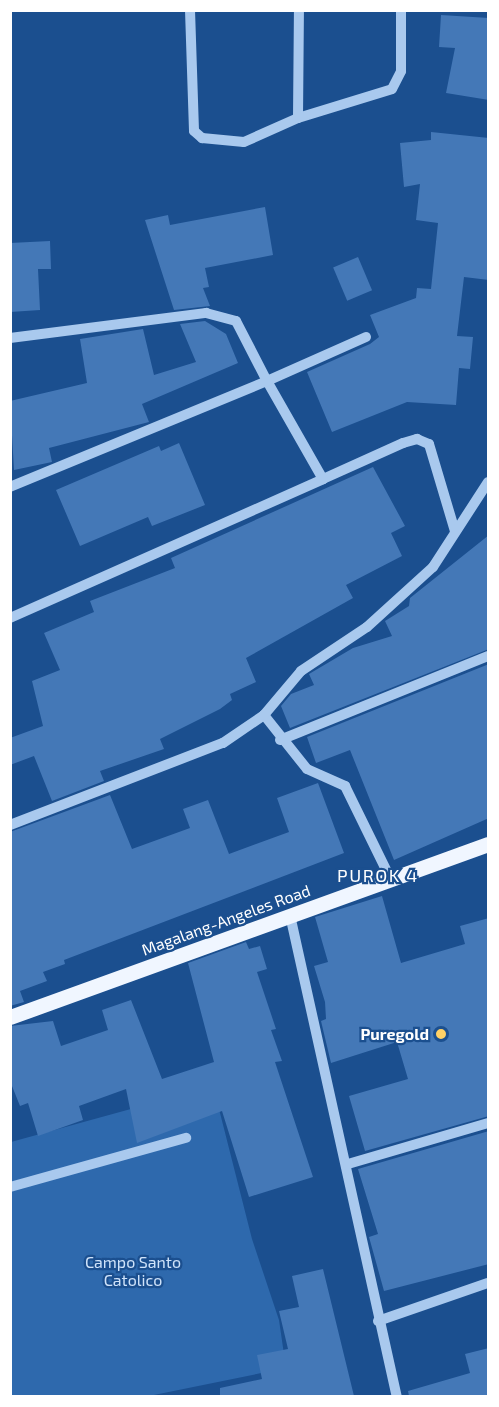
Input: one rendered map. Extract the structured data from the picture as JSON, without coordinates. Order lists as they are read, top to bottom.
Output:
{
  "streets": {
    "main road": ["Magalang-Angeles Road"]
  },
  "districts": ["PUROK 4"],
  "parks": ["Campo Santo Catolico"],
  "places": ["Puregold"]
}
